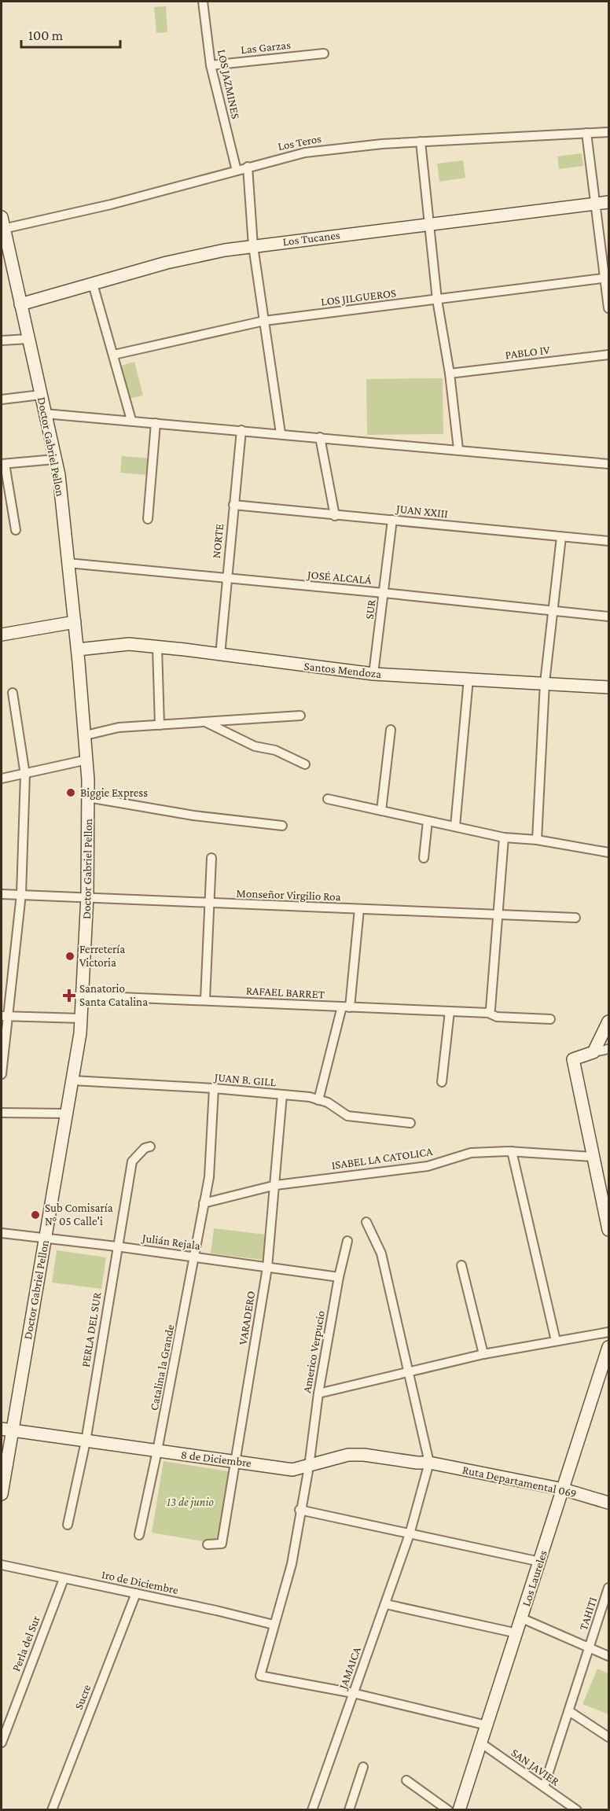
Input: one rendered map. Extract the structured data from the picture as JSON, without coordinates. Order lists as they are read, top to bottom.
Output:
{
  "streets": {
    "street": [
      "Las Garzas",
      "LOS JAZMINES",
      "Los Teros",
      "Los Tucanes",
      "LOS JILGUEROS",
      "PABLO IV",
      "Doctor Gabriel Pellon",
      "JUAN XXIII",
      "NORTE",
      "JOSÉ ALCALÁ",
      "SUR",
      "Santos Mendoza",
      "Monseñor Virgilio Roa",
      "RAFAEL BARRET",
      "JUAN B. GILL",
      "ISABEL LA CATOLICA",
      "Julián Rejala",
      "VARADERO",
      "PERLA DEL SUR",
      "Americo Verpucio",
      "Catalina la Grande",
      "8 de Diciembre",
      "Ruta Departamental 069",
      "Los Laureles",
      "1ro de Diciembre",
      "TAHITI",
      "Perla del Sur",
      "JAMAICA",
      "Sucre",
      "SAN JAVIER"
    ]
  },
  "crossings": [
    ["Las Garzas", "LOS JAZMINES"],
    ["LOS JAZMINES", "Los Teros"],
    ["Los Teros", "Doctor Gabriel Pellon"],
    ["Los Tucanes", "Doctor Gabriel Pellon"],
    ["Doctor Gabriel Pellon", "JOSÉ ALCALÁ"],
    ["Doctor Gabriel Pellon", "Santos Mendoza"],
    ["Doctor Gabriel Pellon", "Monseñor Virgilio Roa"],
    ["Doctor Gabriel Pellon", "RAFAEL BARRET"],
    ["Doctor Gabriel Pellon", "JUAN B. GILL"],
    ["Doctor Gabriel Pellon", "Julián Rejala"],
    ["Doctor Gabriel Pellon", "8 de Diciembre"],
    ["JUAN XXIII", "NORTE"],
    ["JUAN XXIII", "SUR"],
    ["NORTE", "JOSÉ ALCALÁ"],
    ["NORTE", "Santos Mendoza"],
    ["JOSÉ ALCALÁ", "SUR"],
    ["SUR", "Santos Mendoza"],
    ["JUAN B. GILL", "VARADERO"],
    ["JUAN B. GILL", "Catalina la Grande"],
    ["ISABEL LA CATOLICA", "VARADERO"],
    ["ISABEL LA CATOLICA", "Catalina la Grande"],
    ["Julián Rejala", "VARADERO"],
    ["Julián Rejala", "PERLA DEL SUR"],
    ["Julián Rejala", "Americo Verpucio"],
    ["Julián Rejala", "Catalina la Grande"],
    ["VARADERO", "8 de Diciembre"],
    ["PERLA DEL SUR", "8 de Diciembre"],
    ["Americo Verpucio", "8 de Diciembre"],
    ["Americo Verpucio", "1ro de Diciembre"],
    ["Americo Verpucio", "JAMAICA"],
    ["Catalina la Grande", "8 de Diciembre"],
    ["8 de Diciembre", "Ruta Departamental 069"],
    ["8 de Diciembre", "JAMAICA"],
    ["Ruta Departamental 069", "Los Laureles"],
    ["Ruta Departamental 069", "JAMAICA"],
    ["Los Laureles", "SAN JAVIER"],
    ["1ro de Diciembre", "Perla del Sur"],
    ["1ro de Diciembre", "Sucre"],
    ["TAHITI", "SAN JAVIER"]
  ],
  "parks": ["13 de junio"],
  "places": {
    "other": ["Biggie Express", "Ferretería Victoria", "Sub Comisaría N° 05 Calle'i"],
    "health": ["Sanatorio Santa Catalina"]
  },
  "scale_bar": "100 m"
}
